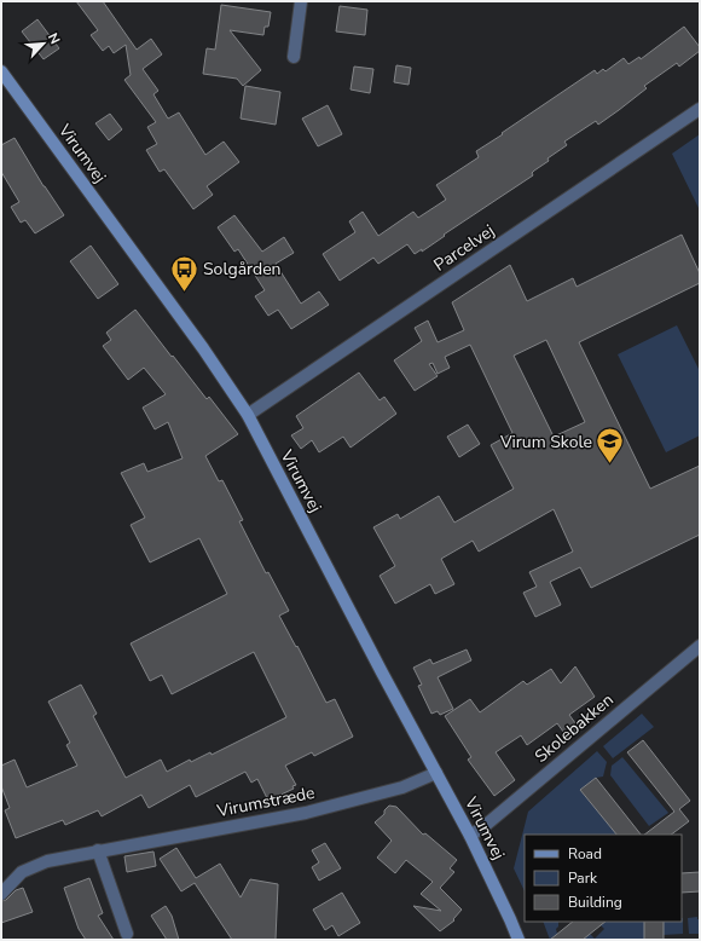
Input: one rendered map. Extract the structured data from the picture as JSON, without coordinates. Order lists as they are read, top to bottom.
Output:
{
  "streets": {
    "street": [
      "Virumvej",
      "Parcelvej",
      "Skolebakken",
      "Virumstræde"
    ]
  },
  "crossings": [
    ["Virumvej", "Parcelvej"],
    ["Virumvej", "Skolebakken"],
    ["Virumvej", "Virumstræde"]
  ],
  "places": {
    "bus stop": ["Solgården"],
    "school or university": ["Virum Skole"]
  },
  "legend": ["Road", "Park", "Building"],
  "north": "top right"
}
